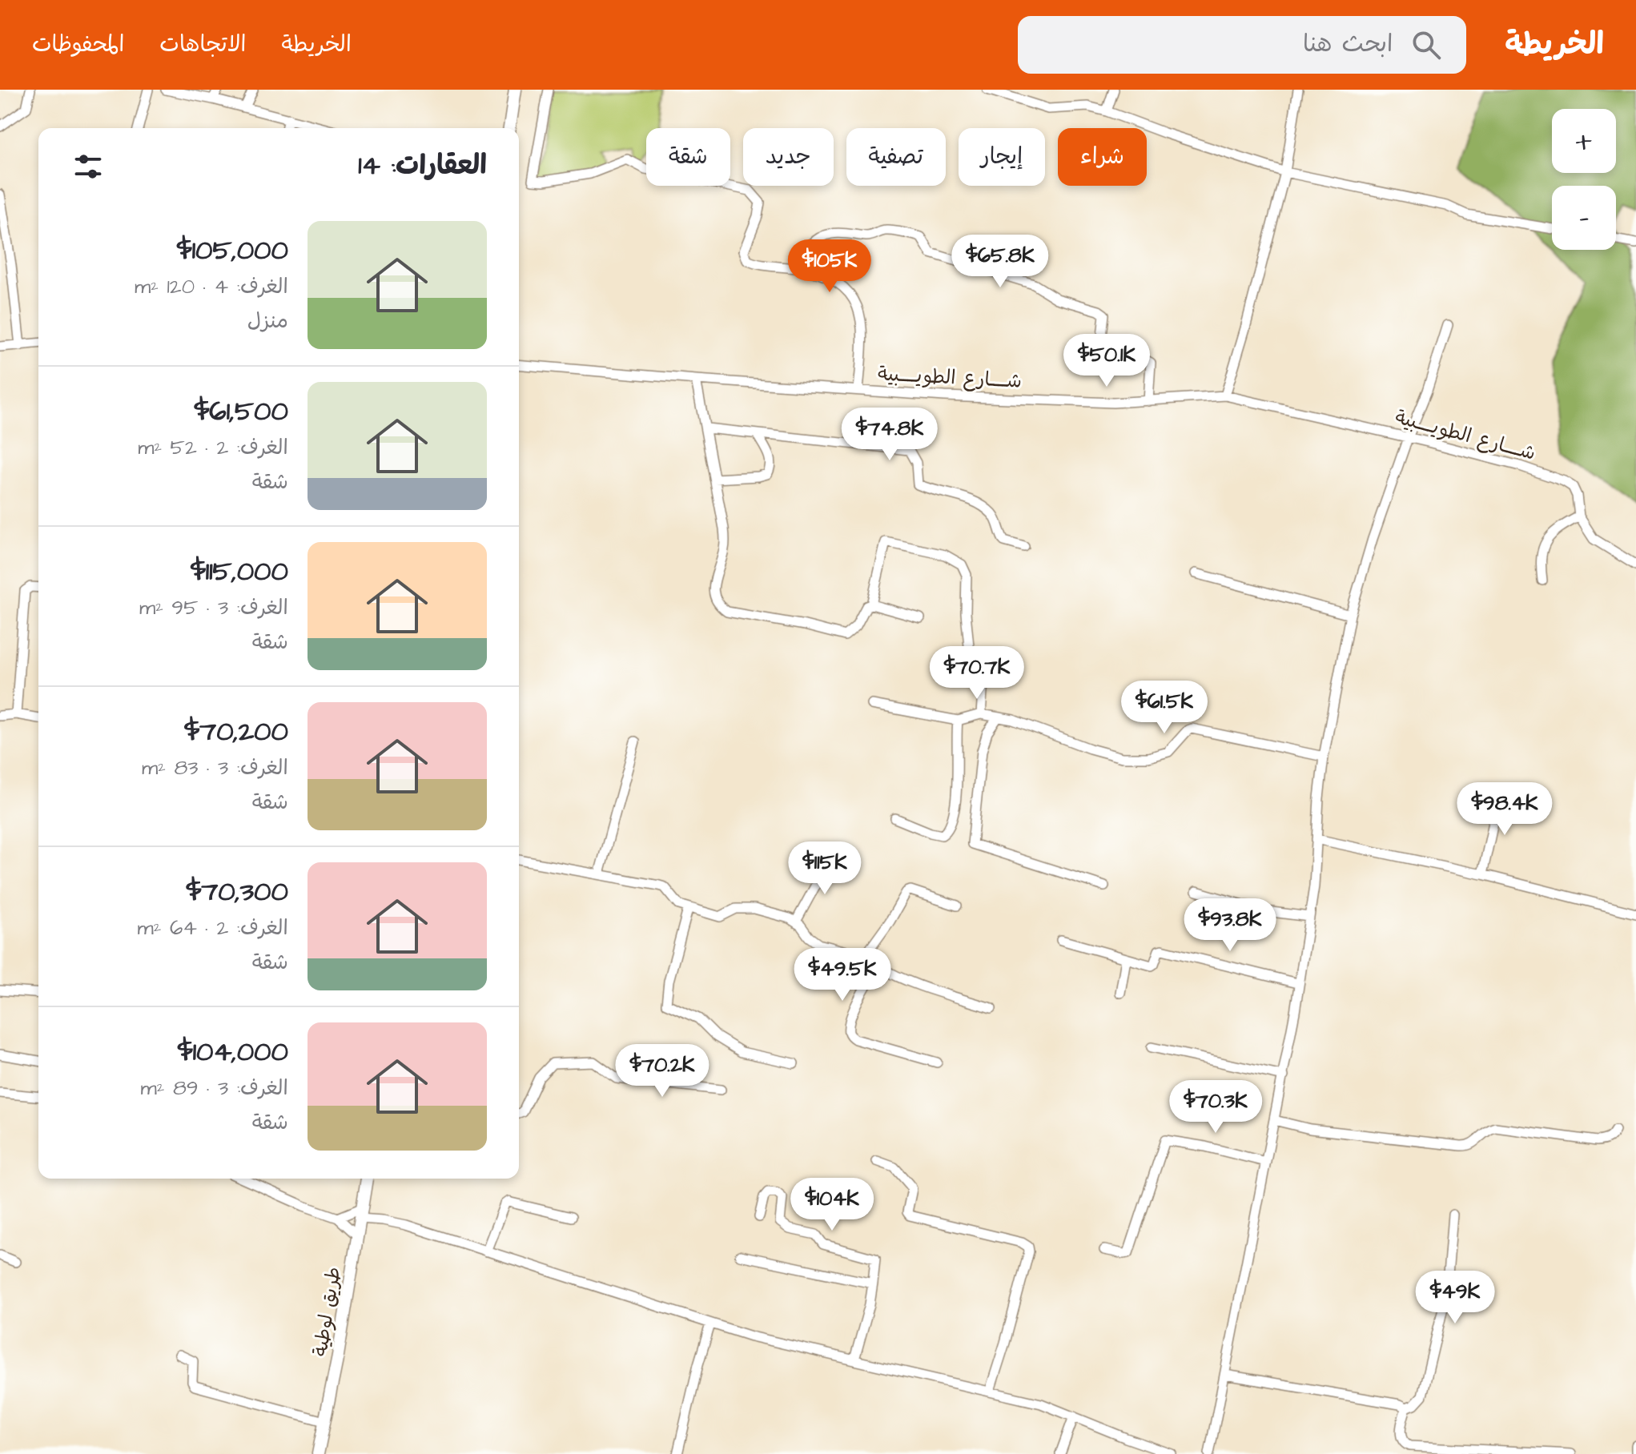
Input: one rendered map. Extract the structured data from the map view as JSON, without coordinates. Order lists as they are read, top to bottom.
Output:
{
  "streets": {
    "main road": ["طريق لوطية"],
    "street": ["شــــارع الطويــــبية"]
  },
  "page": {
    "header": "الخريطة",
    "search": "ابحث هنا",
    "nav": ["الخريطة", "الاتجاهات", "المحفوظات"],
    "map_buttons": ["+", "−"],
    "chip": [
      "شراء",
      "إيجار",
      "تصفية",
      "جديد",
      "شقة"
    ],
    "heading": "العقارات: 14",
    "list": [
      {
        "name": "$105,000",
        "note": "الغرف: 4 · 120 m² · منزل"
      },
      {
        "name": "$61,500",
        "note": "الغرف: 2 · 52 m² · شقة"
      },
      {
        "name": "$115,000",
        "note": "الغرف: 3 · 95 m² · شقة"
      },
      {
        "name": "$70,200",
        "note": "الغرف: 3 · 83 m² · شقة"
      },
      {
        "name": "$70,300",
        "note": "الغرف: 2 · 64 m² · شقة"
      },
      {
        "name": "$104,000",
        "note": "الغرف: 3 · 89 m² · شقة"
      }
    ],
    "price": [
      "$65.8K",
      "$105K",
      "$50.1K",
      "$74.8K",
      "$70.7K",
      "$61.5K",
      "$98.4K",
      "$115K",
      "$93.8K",
      "$49.5K",
      "$70.2K",
      "$70.3K",
      "$104K",
      "$49K"
    ]
  }
}
